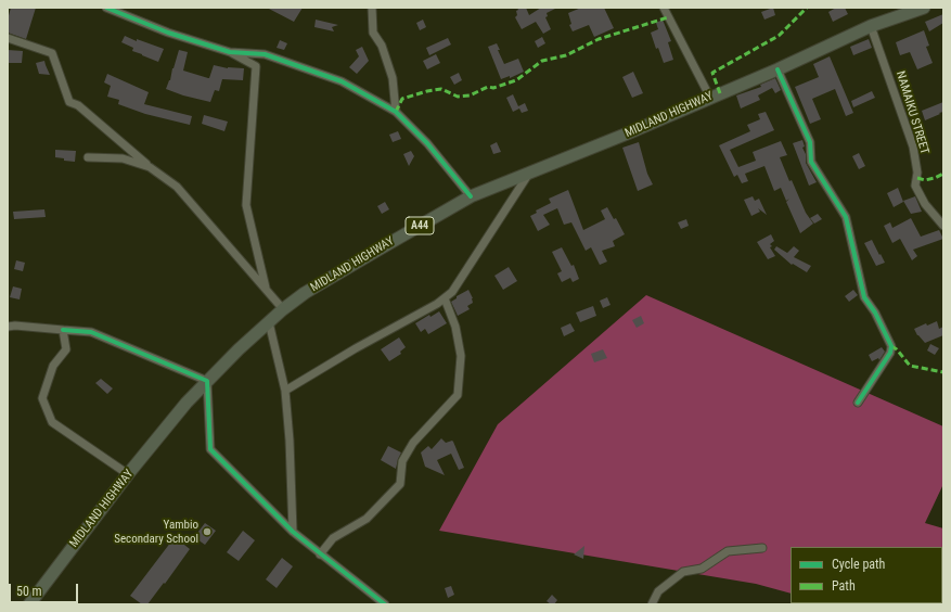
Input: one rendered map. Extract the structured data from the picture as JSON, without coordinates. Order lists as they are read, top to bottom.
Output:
{
  "streets": {
    "main road": ["MIDLAND HIGHWAY", "A44"],
    "street": ["NAMAIKU STREET"]
  },
  "crossings": [
    ["NAMAIKU STREET", "MIDLAND HIGHWAY"]
  ],
  "places": ["Yambio Secondary School"],
  "legend": ["Cycle path", "Path"],
  "scale_bar": "50 m"
}
